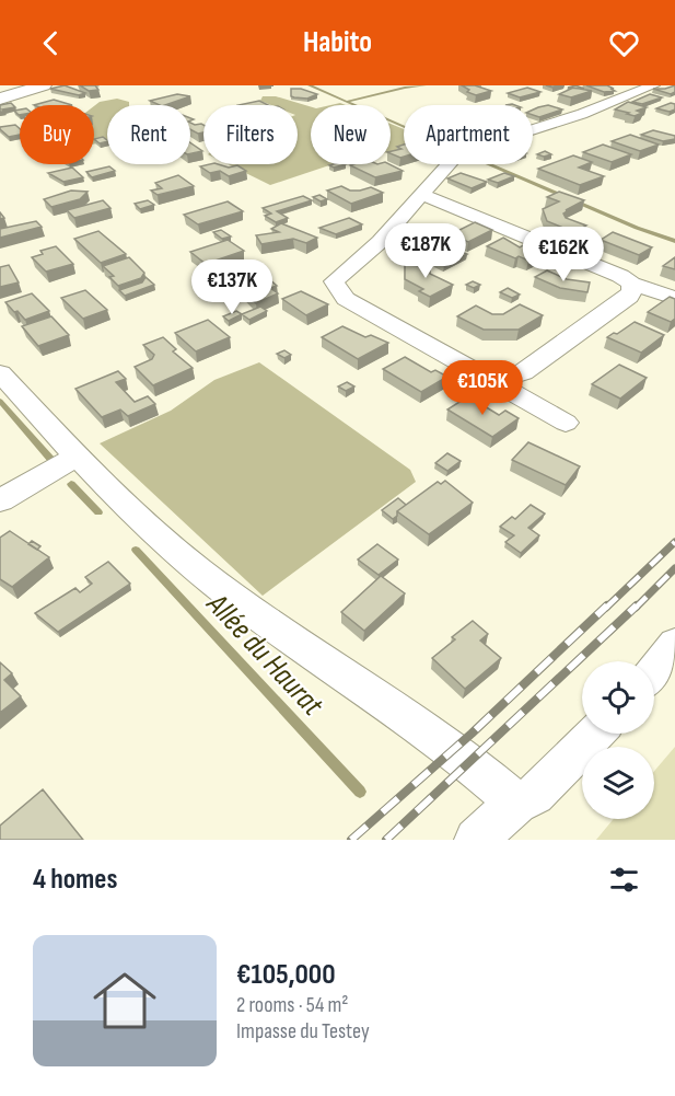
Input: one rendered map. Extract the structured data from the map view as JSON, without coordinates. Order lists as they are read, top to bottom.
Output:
{
  "water": ["Allée du Haurat"],
  "page": {
    "header": "Habito",
    "chip": [
      "Buy",
      "Rent",
      "Filters",
      "New",
      "Apartment"
    ],
    "price": [
      "€187K",
      "€162K",
      "€137K",
      "€105K"
    ],
    "heading": "4 homes",
    "list": [
      {
        "name": "€105,000",
        "note": "2 rooms · 54 m² · Impasse du Testey"
      }
    ]
  }
}
